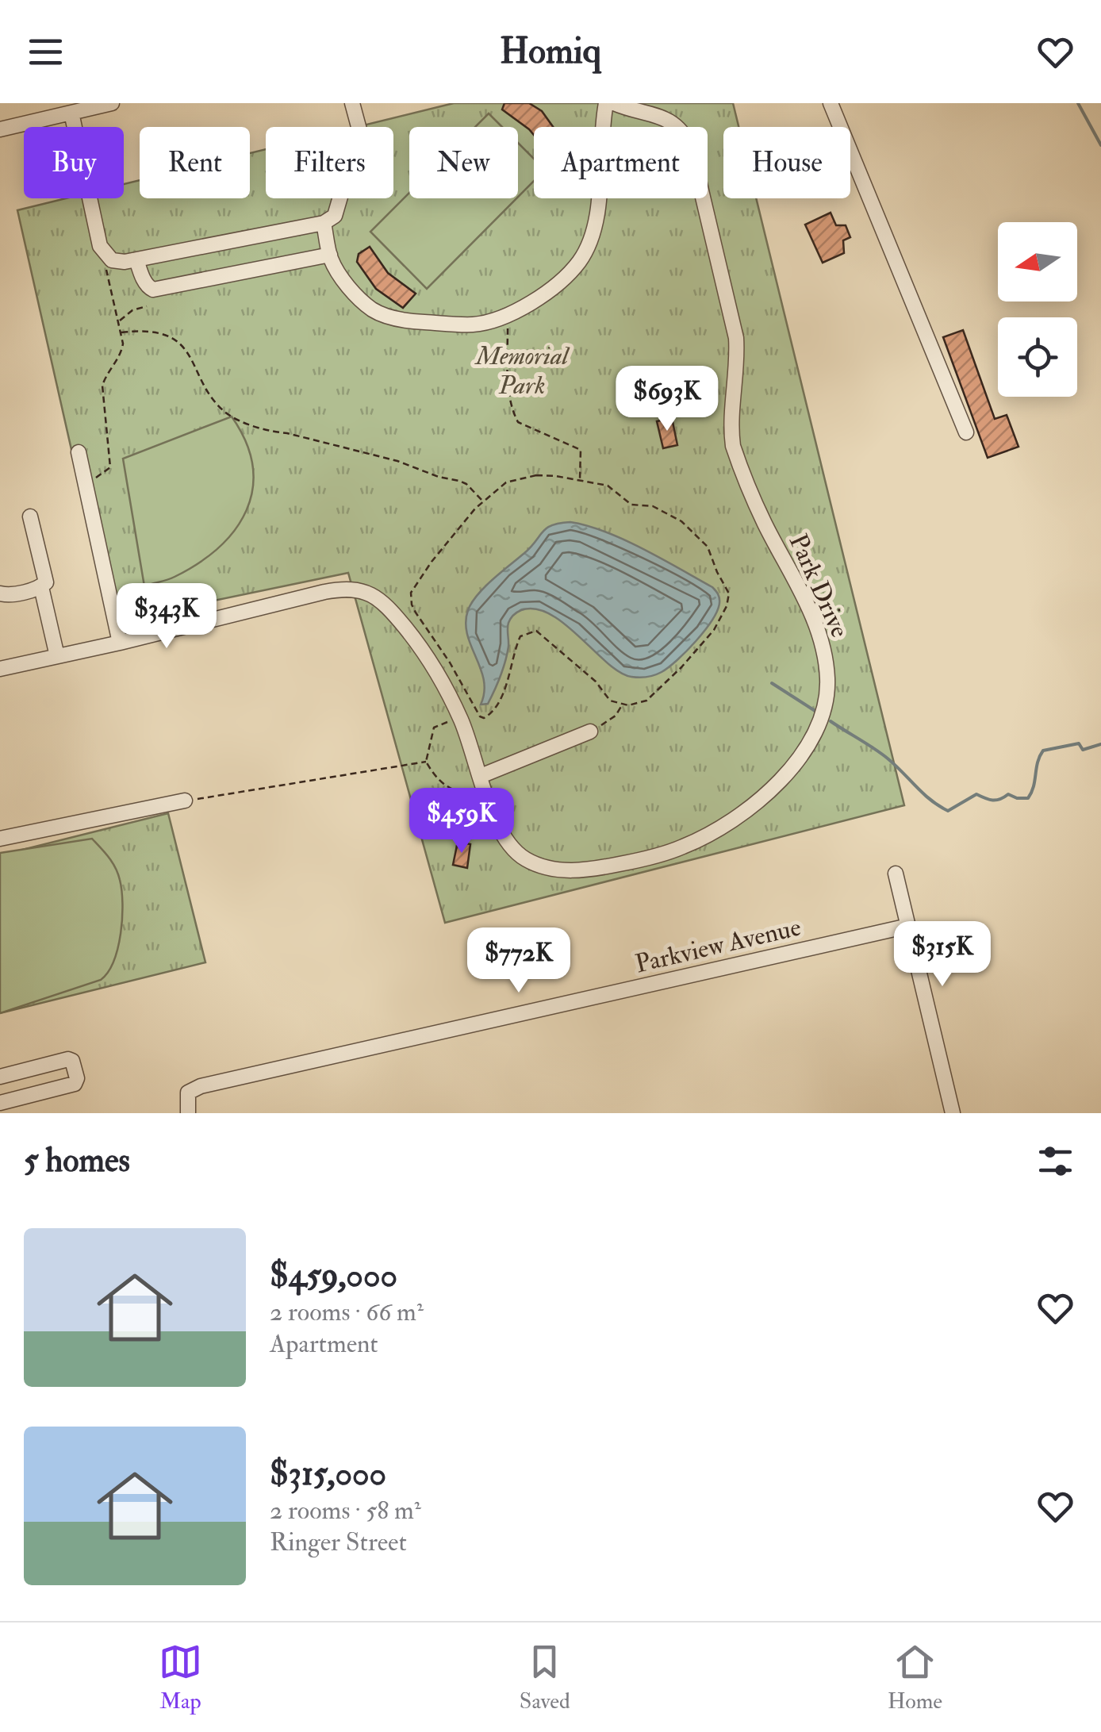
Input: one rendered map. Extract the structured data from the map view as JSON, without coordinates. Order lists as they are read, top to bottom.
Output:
{
  "streets": {
    "street": ["Park Drive", "Parkview Avenue"]
  },
  "parks": ["Memorial Park"],
  "north": "left",
  "page": {
    "header": "Homiq",
    "chip": [
      "Buy",
      "Rent",
      "Filters",
      "New",
      "Apartment",
      "House"
    ],
    "price": [
      "$693K",
      "$343K",
      "$459K",
      "$315K",
      "$772K"
    ],
    "heading": "5 homes",
    "list": [
      {
        "name": "$459,000",
        "note": "2 rooms · 66 m² · Apartment"
      },
      {
        "name": "$315,000",
        "note": "2 rooms · 58 m² · Ringer Street"
      }
    ],
    "tabs": ["Map", "Saved", "Home"]
  }
}
